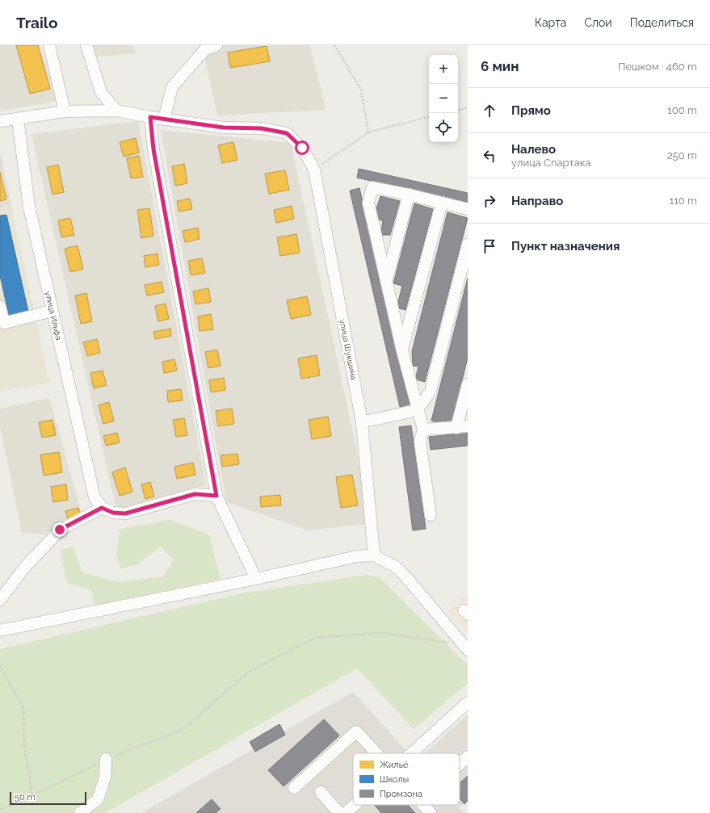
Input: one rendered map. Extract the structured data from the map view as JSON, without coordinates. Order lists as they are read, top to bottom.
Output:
{
  "streets": {
    "street": ["улица Ильфа", "улица Шукшина"]
  },
  "crossings": [
    ["улица Ильфа", "улица Шукшина"]
  ],
  "legend": ["Жильё", "Школы", "Промзона"],
  "scale_bar": "50 m",
  "page": {
    "header": "Trailo",
    "nav": ["Карта", "Слои", "Поделиться"],
    "heading": ["6 мин", "Пешком · 460 m"],
    "map_buttons": ["+", "−"],
    "list": [
      ["Прямо", "100 m"],
      ["Налево", "улица Спартака", "250 m"],
      ["Направо", "110 m"],
      "Пункт назначения"
    ],
    "scale": "50 m"
  }
}
